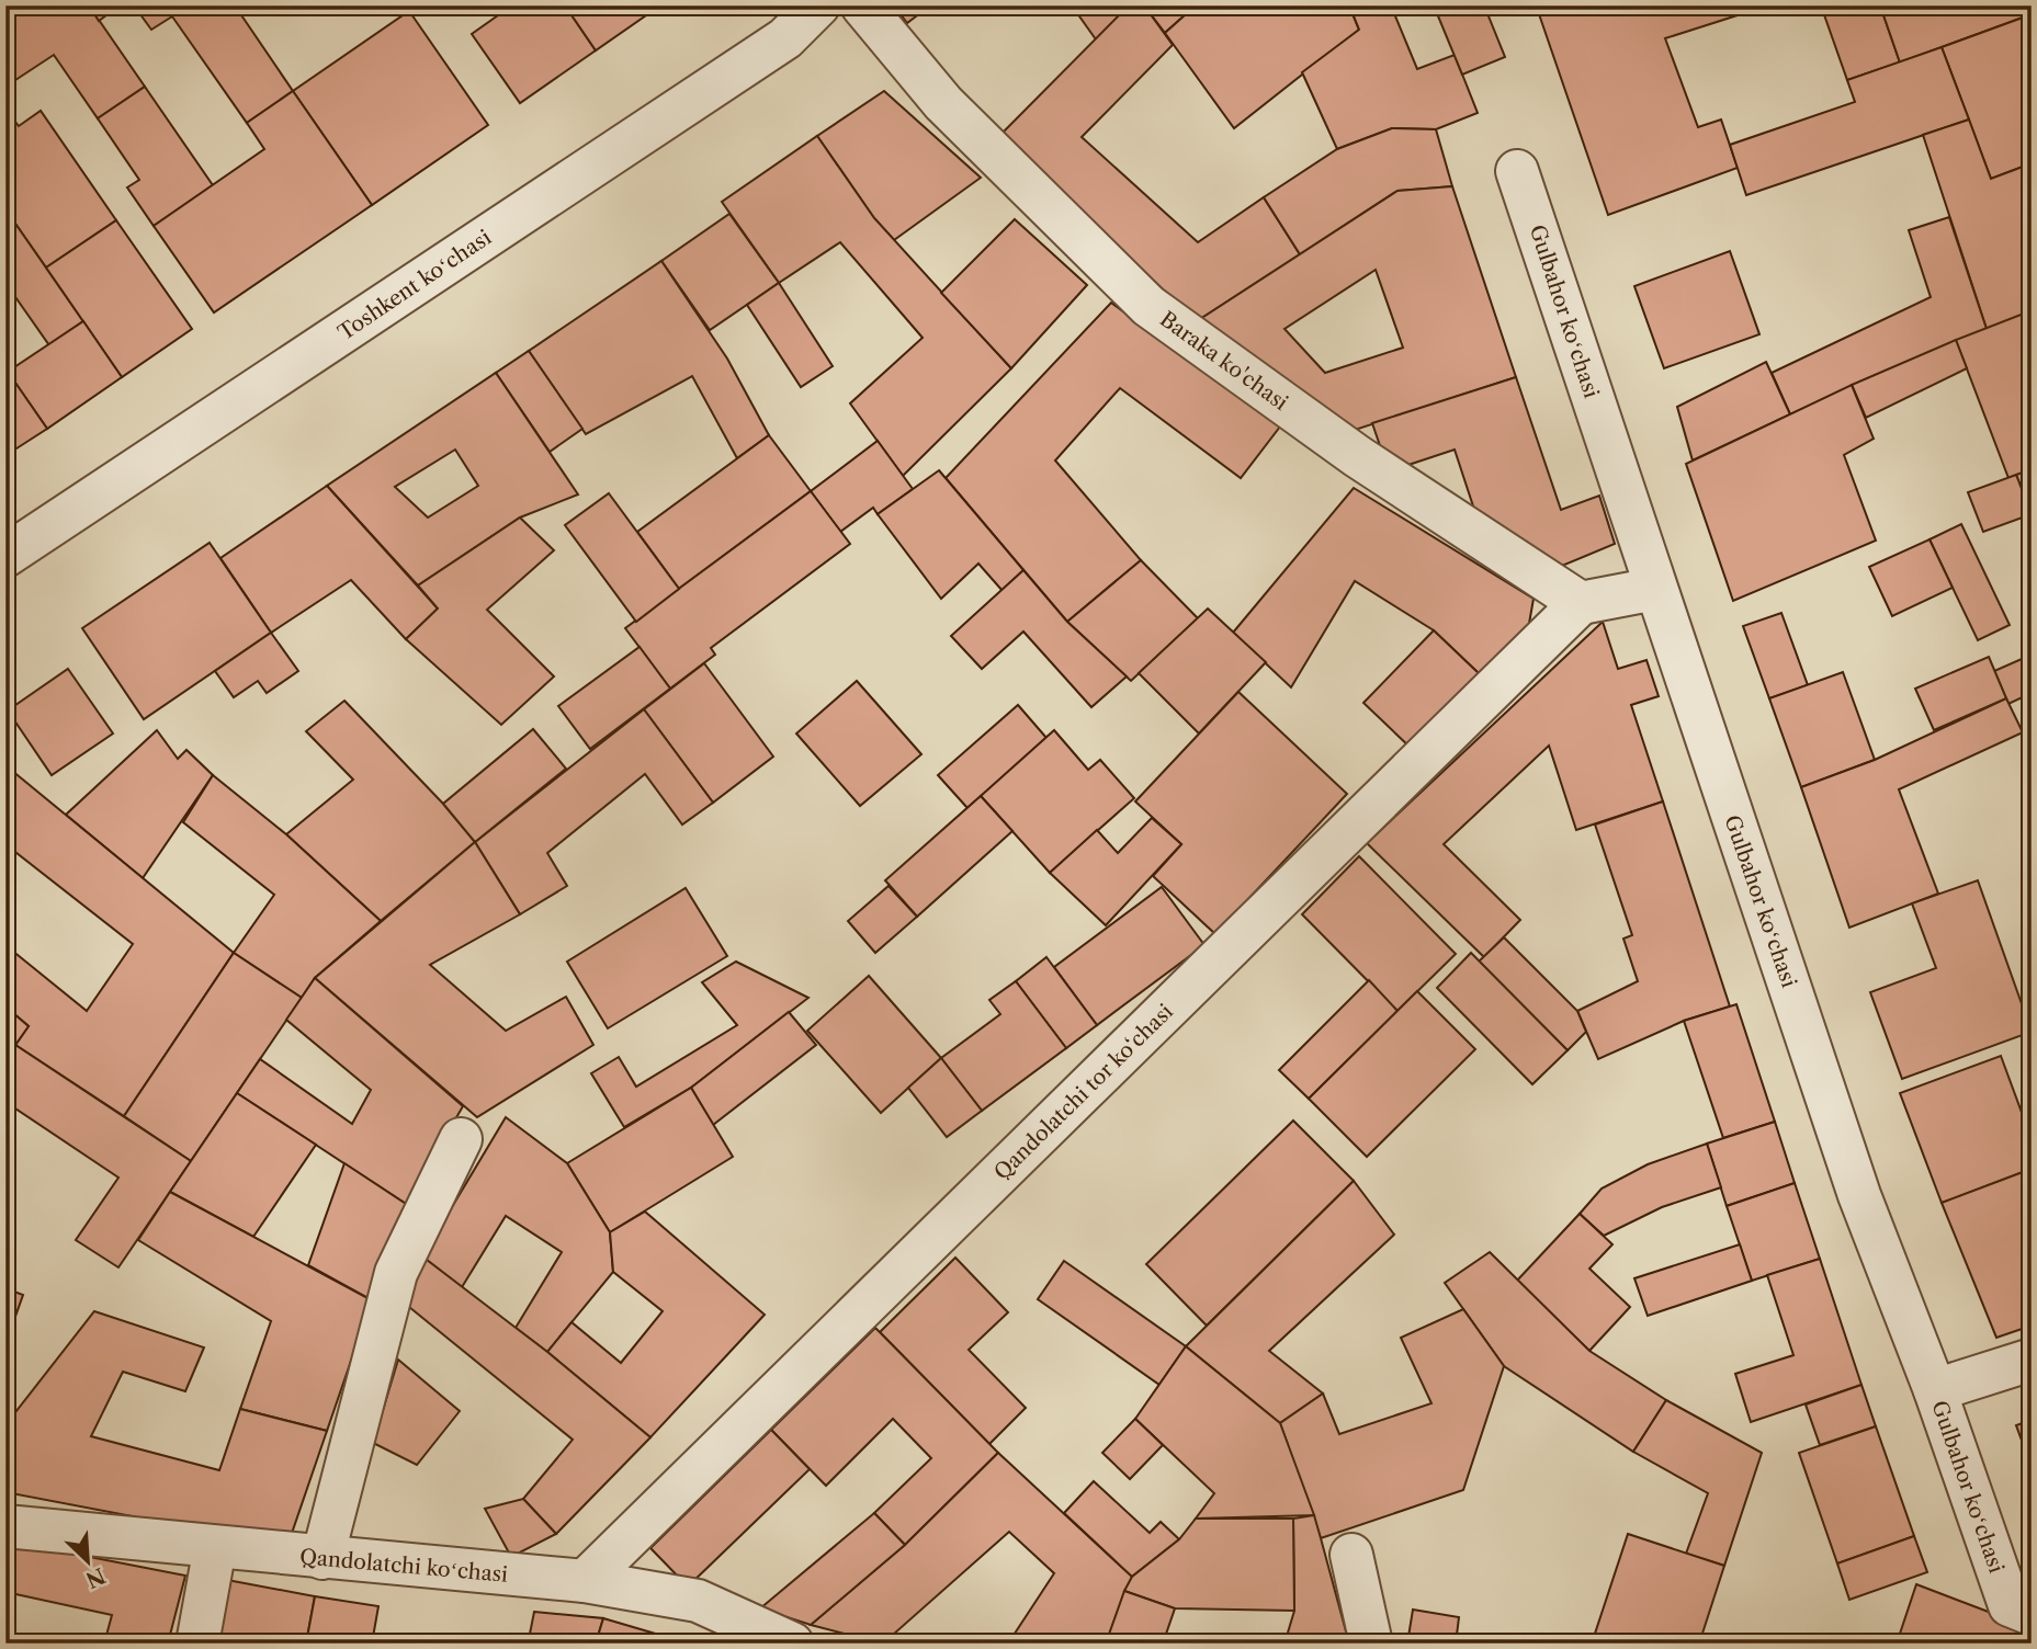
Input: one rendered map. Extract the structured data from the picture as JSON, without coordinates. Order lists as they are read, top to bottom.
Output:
{
  "streets": {
    "street": [
      "Toshkent koʻchasi",
      "Gulbahor koʻchasi",
      "Baraka ko'chasi",
      "Qandolatchi tor ko‘chasi",
      "Qandolatchi koʻchasi"
    ]
  },
  "crossings": [
    ["Baraka ko'chasi", "Qandolatchi tor ko‘chasi"],
    ["Qandolatchi tor ko‘chasi", "Qandolatchi koʻchasi"]
  ],
  "north": "bottom right"
}
